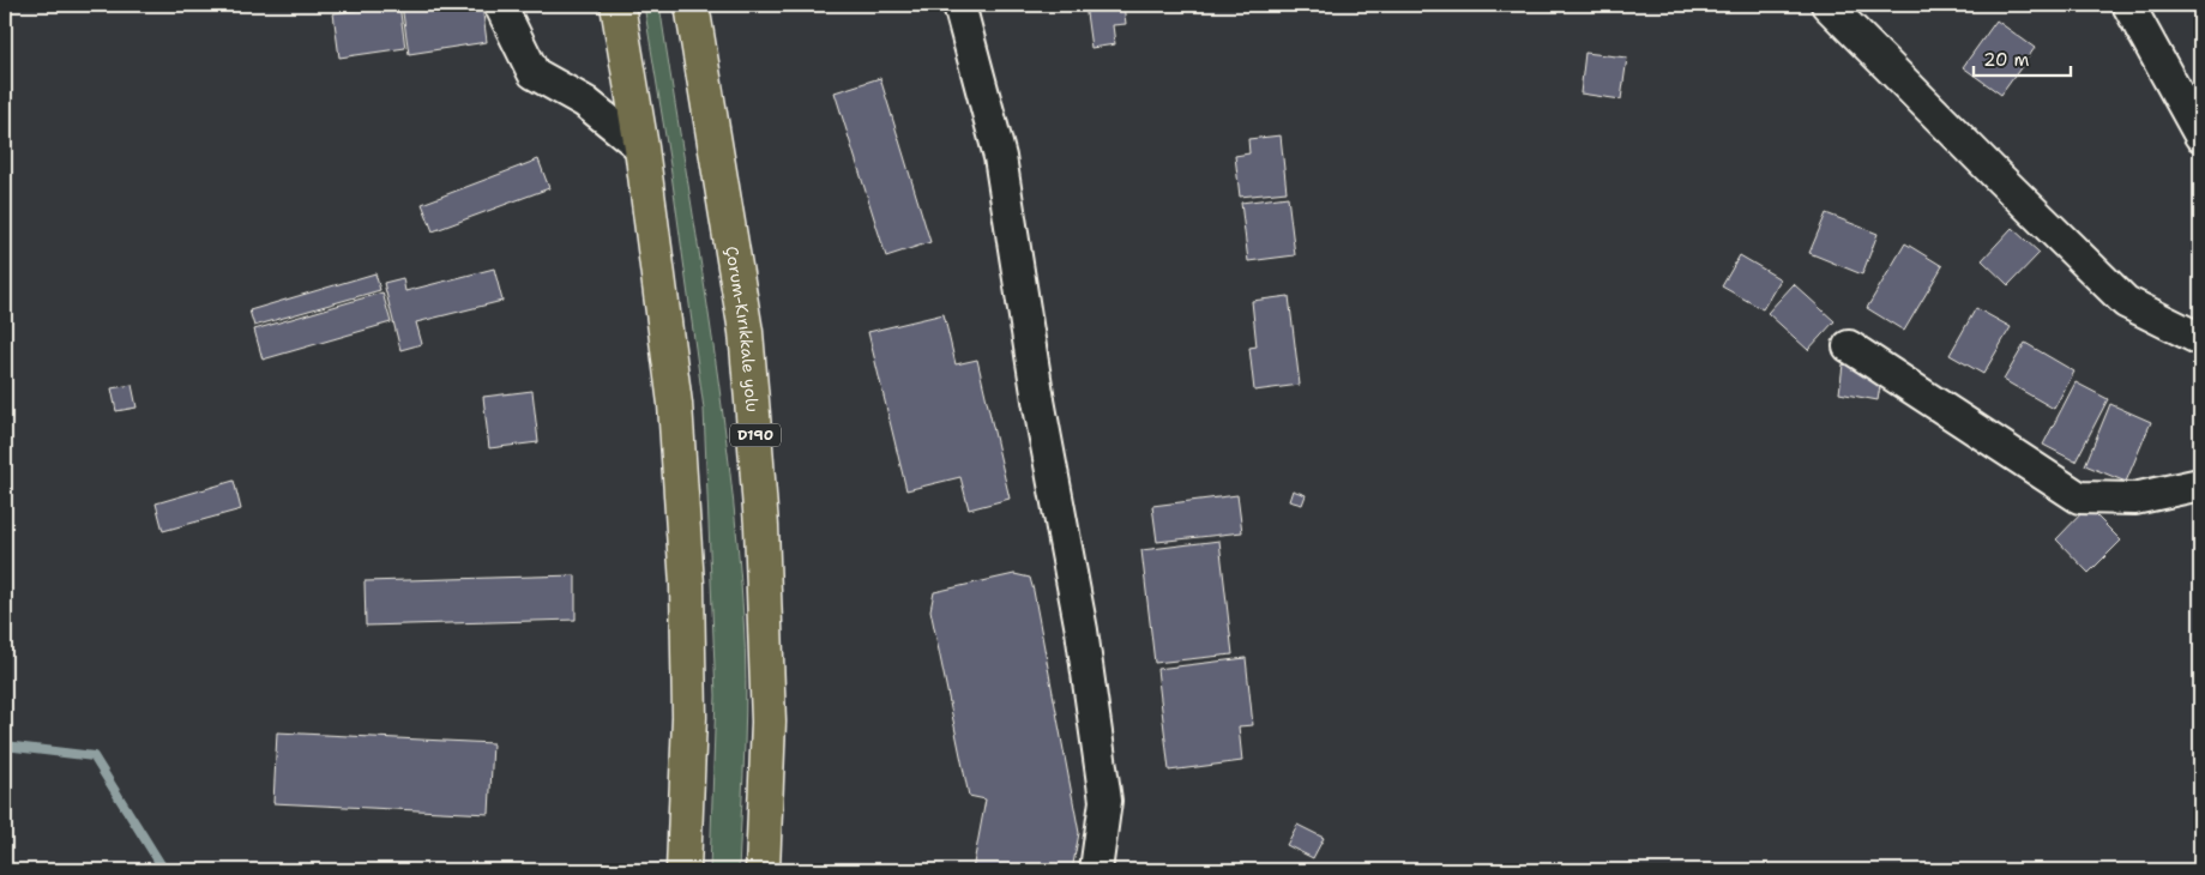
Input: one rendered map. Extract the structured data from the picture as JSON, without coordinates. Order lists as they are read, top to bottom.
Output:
{
  "streets": {
    "highway": ["Çorum-Kırıkkale yolu", "D190"]
  },
  "scale_bar": "20 m"
}
